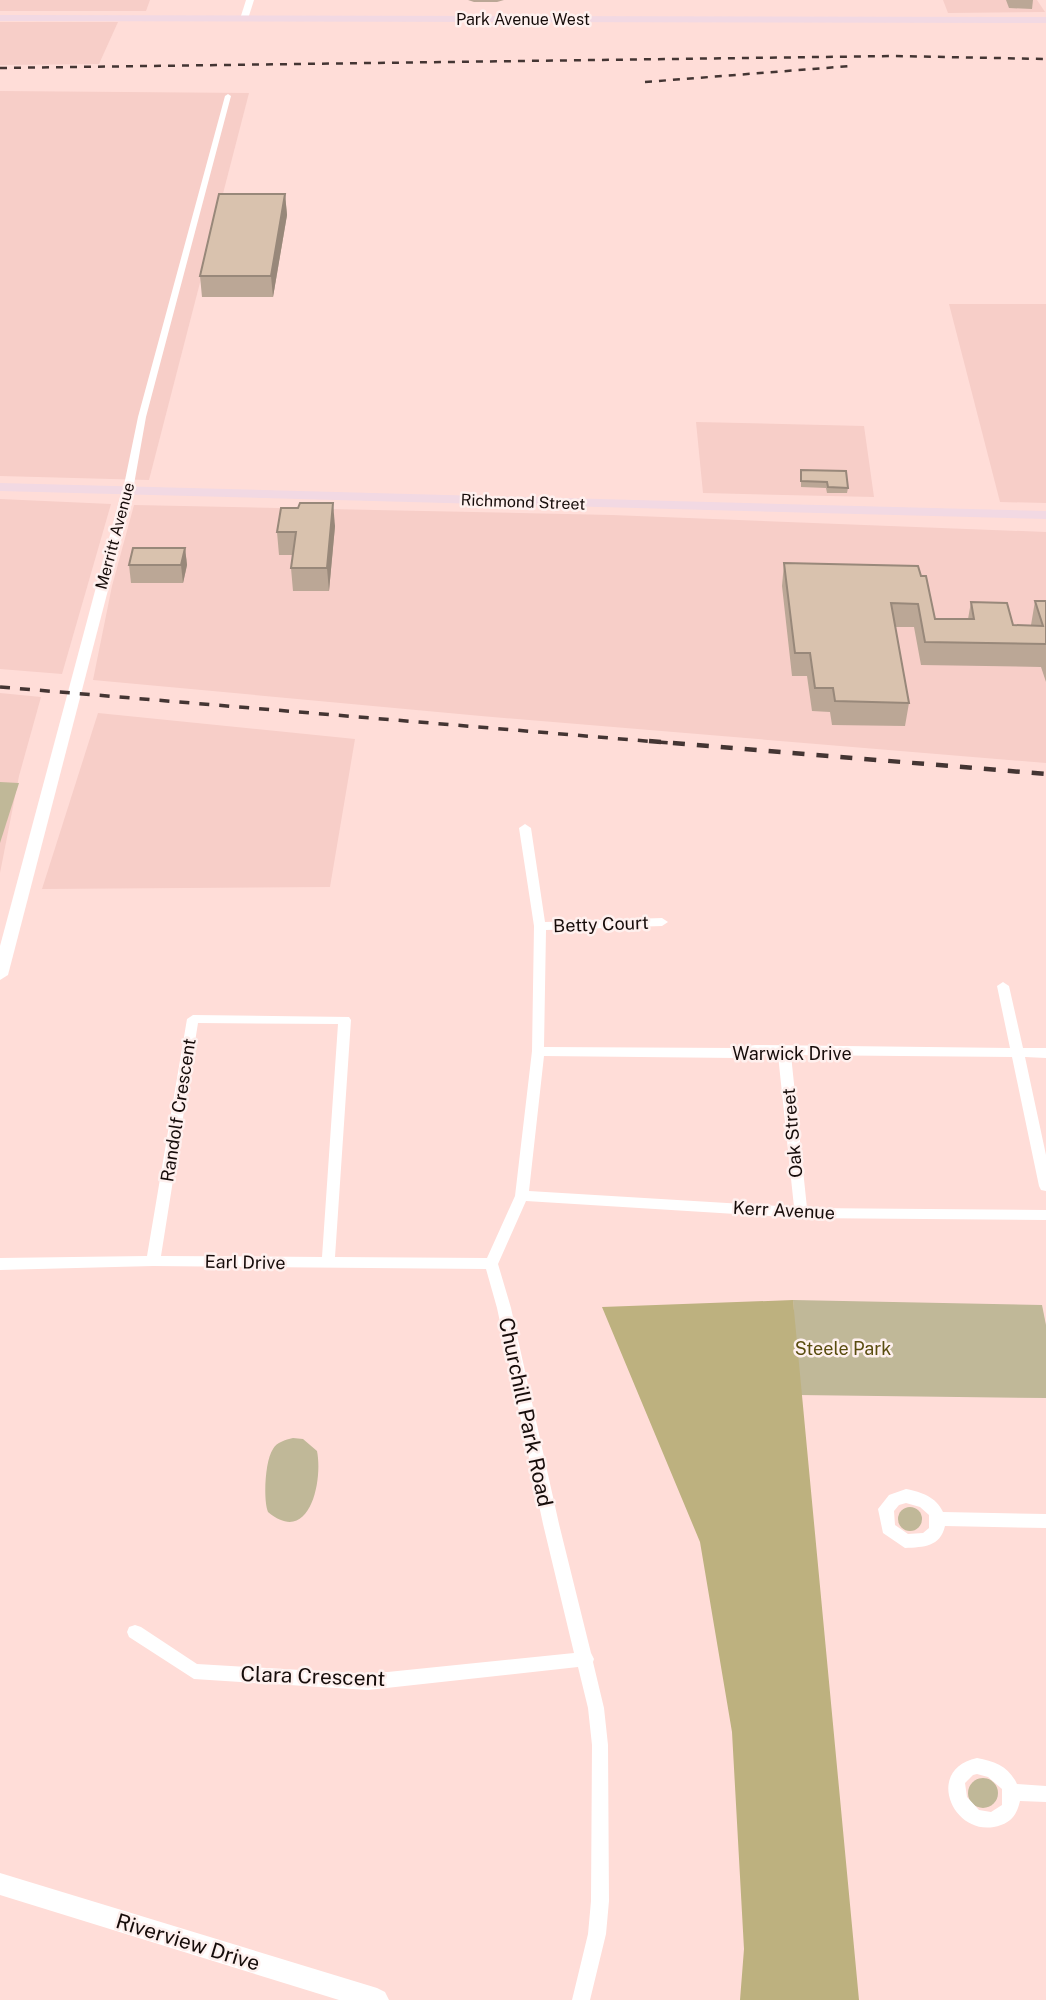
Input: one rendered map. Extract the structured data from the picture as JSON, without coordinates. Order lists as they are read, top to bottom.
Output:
{
  "streets": {
    "main road": ["Park Avenue West", "Richmond Street"],
    "street": [
      "Merritt Avenue",
      "Betty Court",
      "Warwick Drive",
      "Randolf Crescent",
      "Oak Street",
      "Kerr Avenue",
      "Earl Drive",
      "Churchill Park Road",
      "Clara Crescent",
      "Riverview Drive"
    ]
  },
  "crossings": [
    ["Richmond Street", "Merritt Avenue"],
    ["Warwick Drive", "Oak Street"],
    ["Randolf Crescent", "Earl Drive"],
    ["Oak Street", "Kerr Avenue"],
    ["Earl Drive", "Churchill Park Road"],
    ["Churchill Park Road", "Clara Crescent"]
  ],
  "parks": ["Steele Park"]
}
